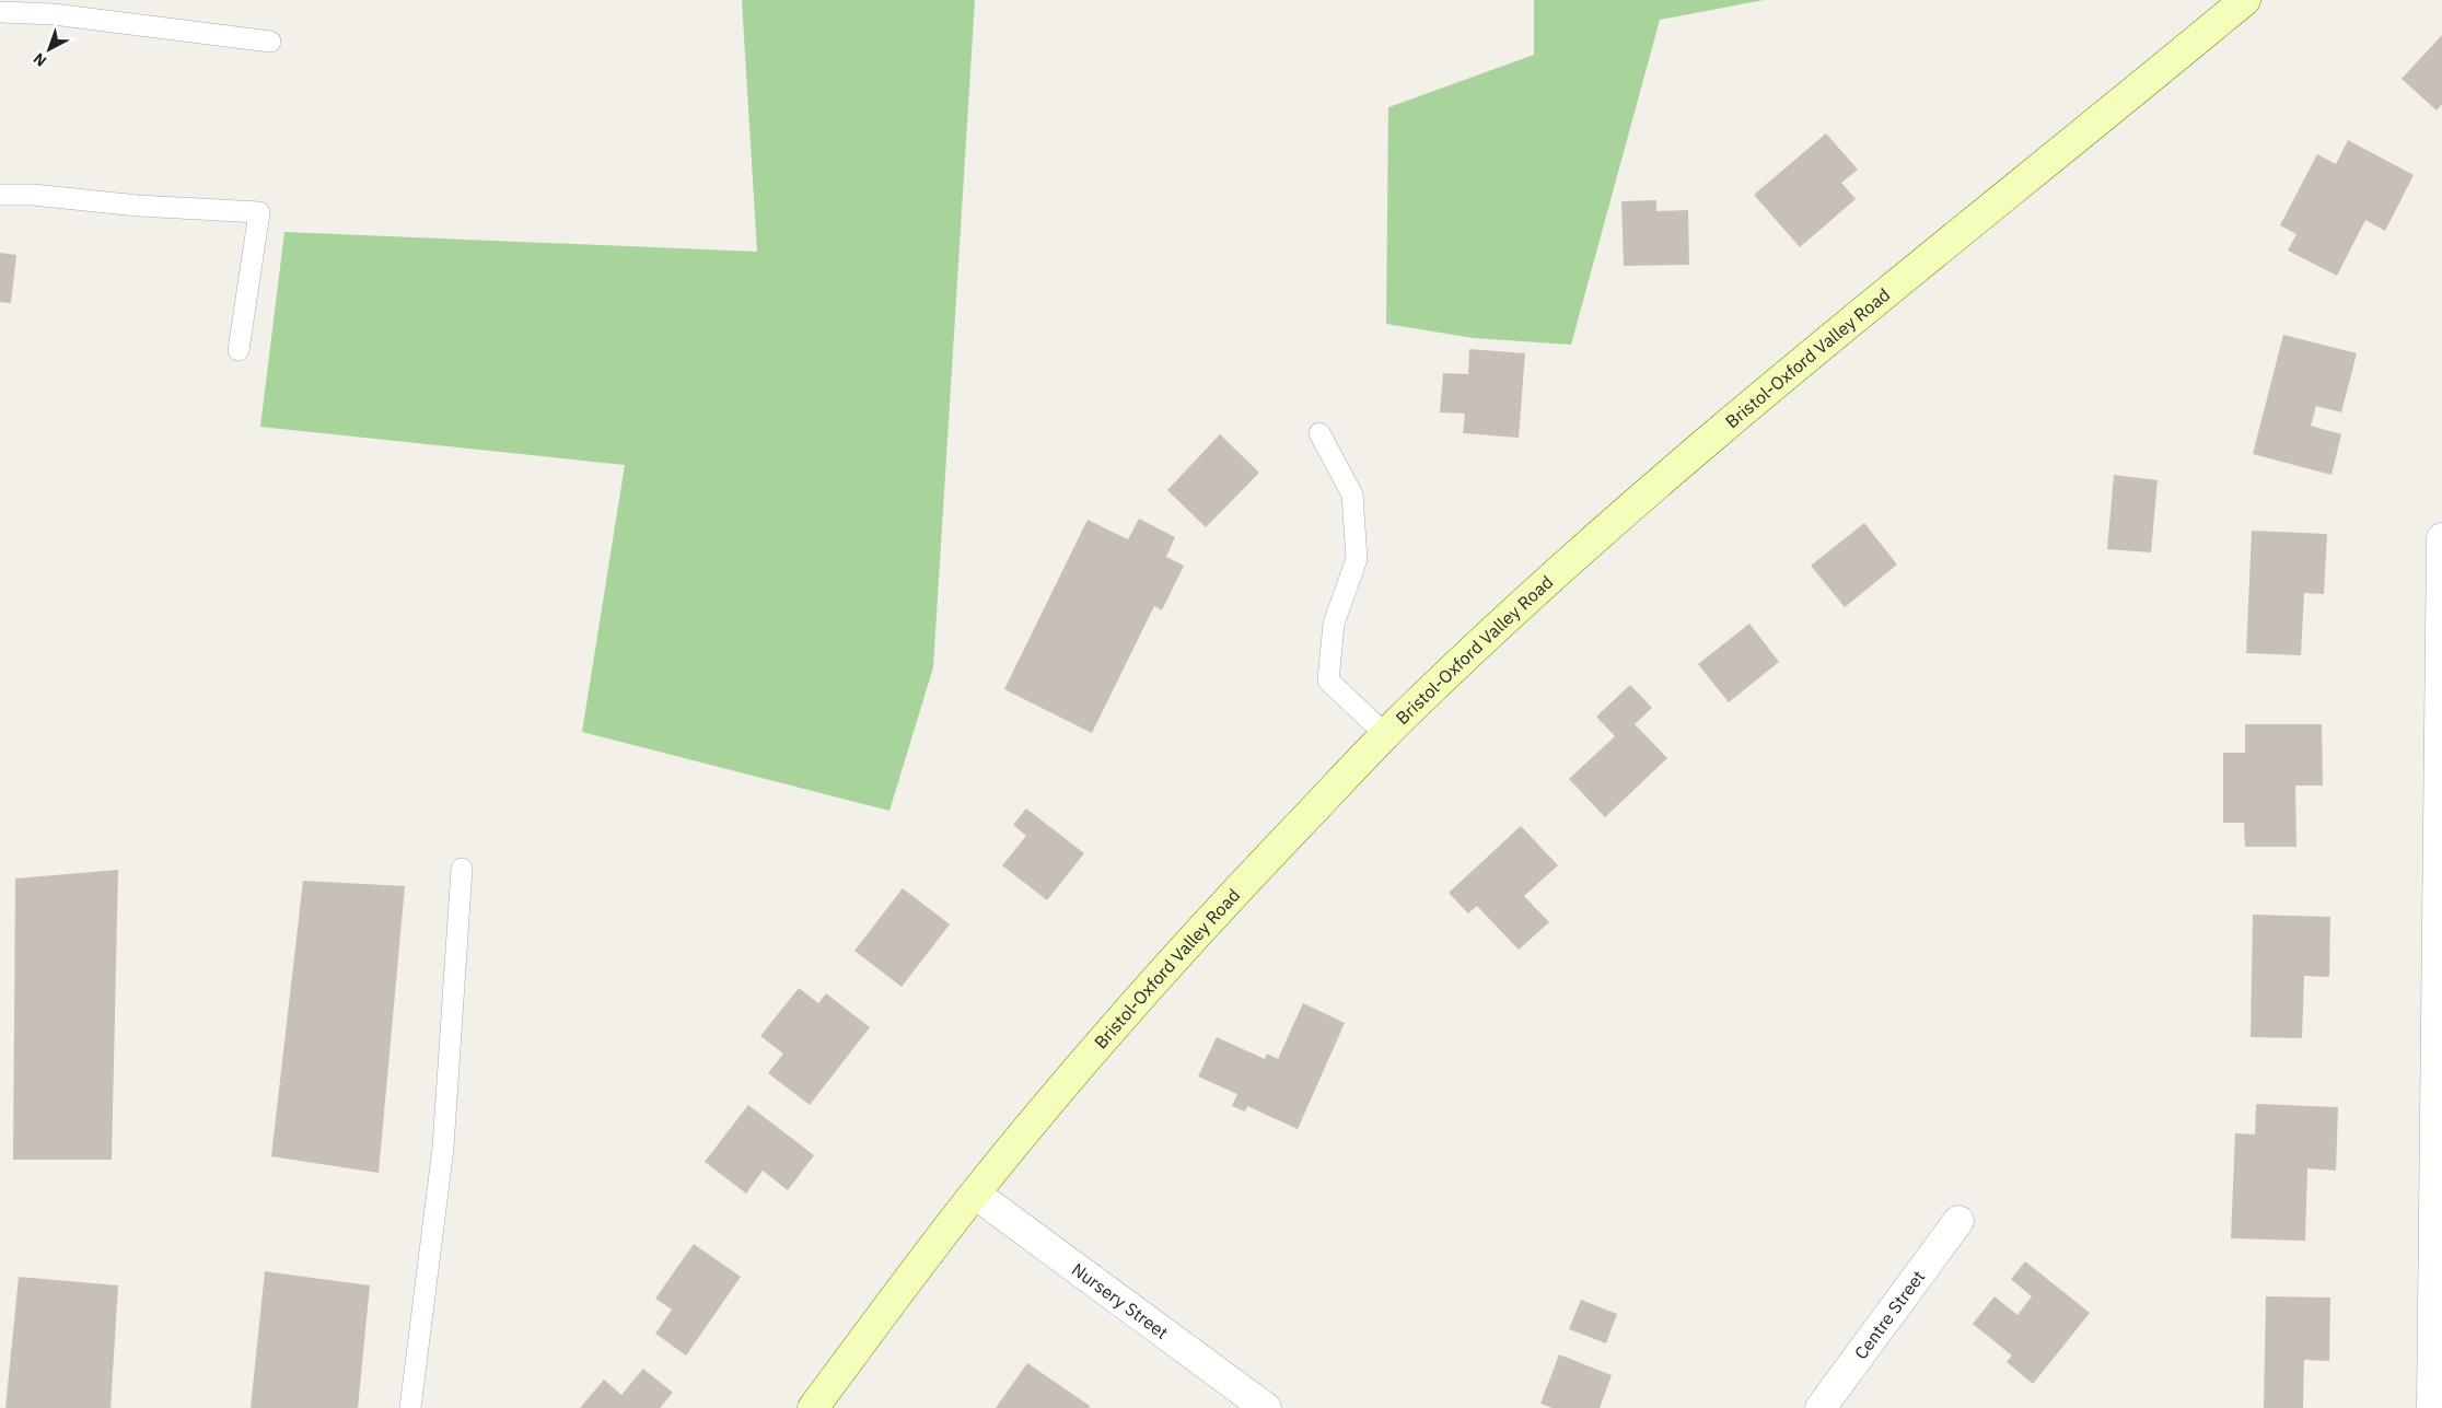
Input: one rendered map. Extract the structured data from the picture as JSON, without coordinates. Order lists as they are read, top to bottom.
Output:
{
  "streets": {
    "main road": ["Bristol-Oxford Valley Road"],
    "street": ["Nursery Street", "Centre Street"]
  },
  "crossings": [
    ["Bristol-Oxford Valley Road", "Nursery Street"]
  ],
  "north": "bottom left"
}
